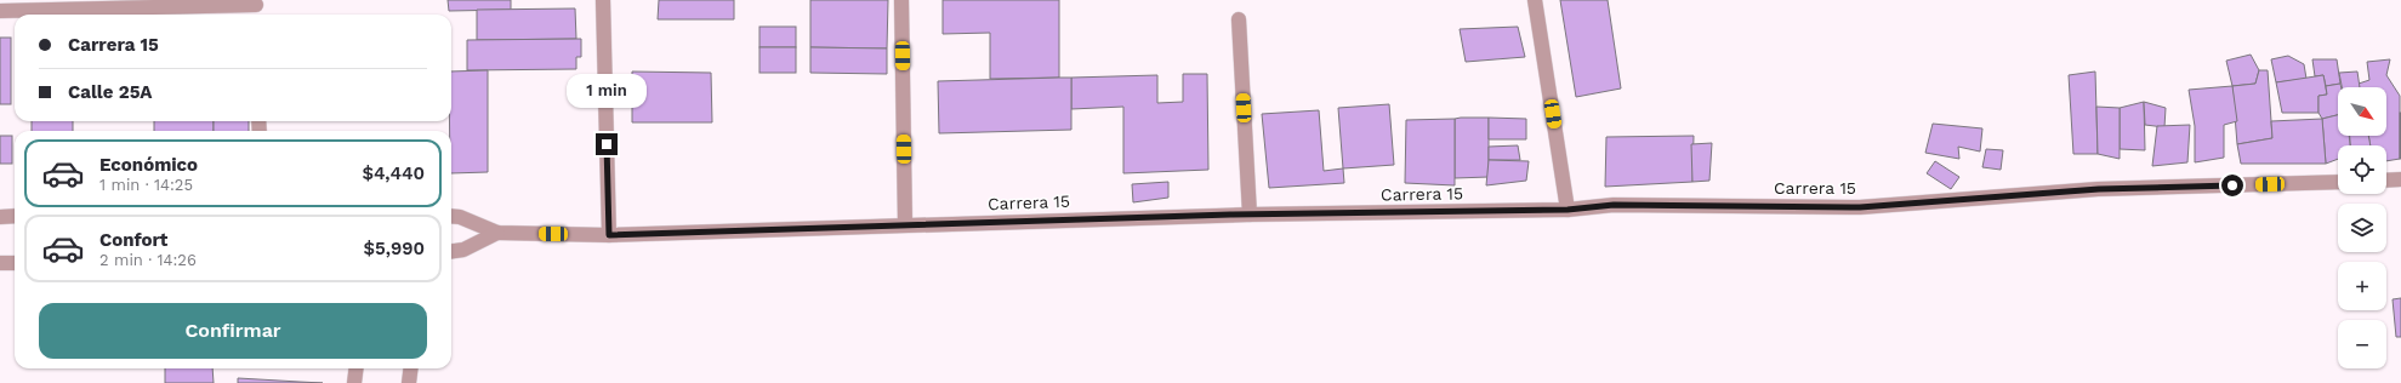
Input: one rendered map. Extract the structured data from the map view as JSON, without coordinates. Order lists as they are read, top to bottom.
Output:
{
  "streets": {
    "street": ["Carrera 15"]
  },
  "north": "bottom right",
  "page": {
    "banner": ["Carrera 15", "Calle 25A"],
    "bubble": "1 min",
    "map_buttons": ["+", "−"],
    "list": [
      {
        "name": "Económico",
        "note": "1 min · 14:25",
        "value": "$4,440"
      },
      {
        "name": "Confort",
        "note": "2 min · 14:26",
        "value": "$5,990"
      }
    ],
    "buttons": "Confirmar"
  }
}
